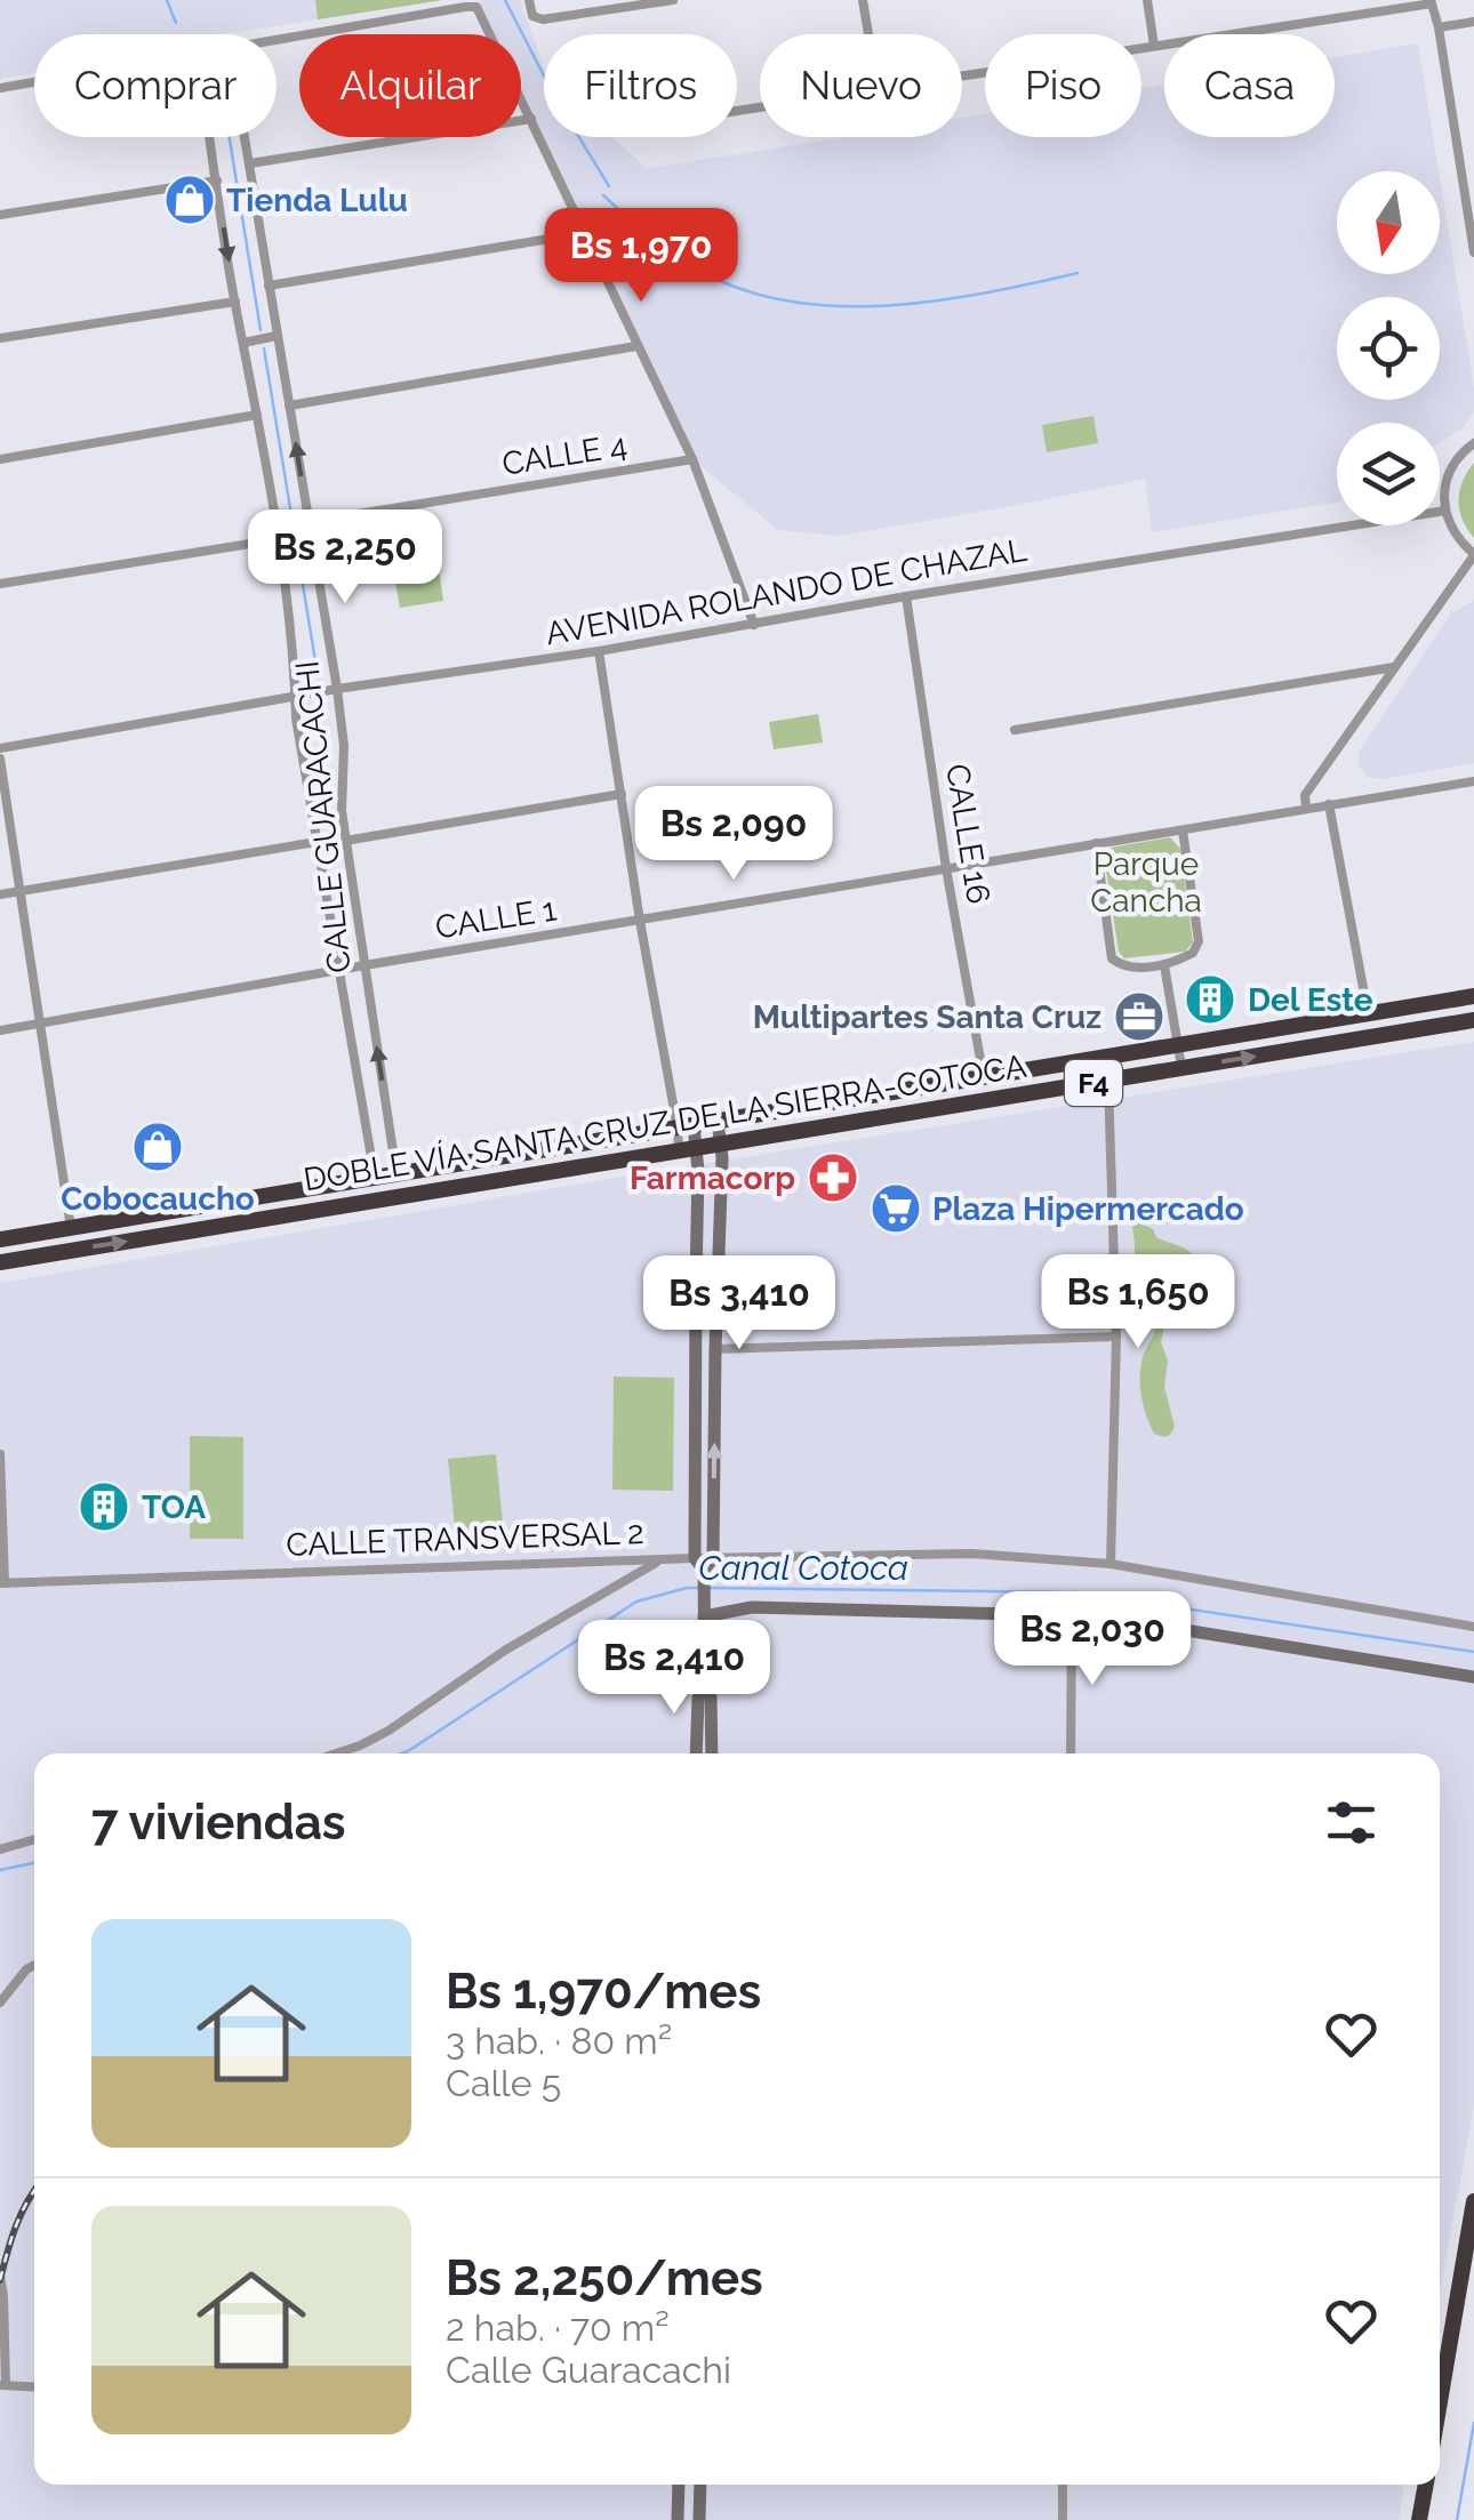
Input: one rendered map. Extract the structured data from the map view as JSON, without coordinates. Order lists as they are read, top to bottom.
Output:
{
  "streets": {
    "highway": ["F4", "DOBLE VÍA SANTA CRUZ DE LA SIERRA-COTOCA"],
    "street": [
      "CALLE 4",
      "AVENIDA ROLANDO DE CHAZAL",
      "CALLE GUARACACHI",
      "CALLE 16",
      "CALLE 1",
      "CALLE TRANSVERSAL 2"
    ]
  },
  "crossings": [
    ["CALLE 4", "CALLE GUARACACHI"],
    ["AVENIDA ROLANDO DE CHAZAL", "CALLE GUARACACHI"],
    ["AVENIDA ROLANDO DE CHAZAL", "CALLE 16"],
    ["CALLE GUARACACHI", "CALLE 1"],
    ["CALLE GUARACACHI", "DOBLE VÍA SANTA CRUZ DE LA SIERRA-COTOCA"],
    ["CALLE 16", "CALLE 1"],
    ["CALLE 16", "DOBLE VÍA SANTA CRUZ DE LA SIERRA-COTOCA"]
  ],
  "water": ["Canal Cotoca"],
  "parks": ["Parque Cancha"],
  "places": {
    "shop": ["Tienda Lulu", "Cobocaucho"],
    "building": ["Del Este", "TOA"],
    "office": ["Multipartes Santa Cruz"],
    "pharmacy": ["Farmacorp"],
    "supermarket": ["Plaza Hipermercado"]
  },
  "north": "bottom",
  "page": {
    "chip": [
      "Comprar",
      "Alquilar",
      "Filtros",
      "Nuevo",
      "Piso",
      "Casa"
    ],
    "price": [
      "Bs 1,970",
      "Bs 2,250",
      "Bs 2,090",
      "Bs 1,650",
      "Bs 3,410",
      "Bs 2,030",
      "Bs 2,410"
    ],
    "heading": "7 viviendas",
    "list": [
      {
        "name": "Bs 1,970/mes",
        "note": "3 hab. · 80 m² · Calle 5"
      },
      {
        "name": "Bs 2,250/mes",
        "note": "2 hab. · 70 m² · Calle Guaracachi"
      }
    ]
  }
}
